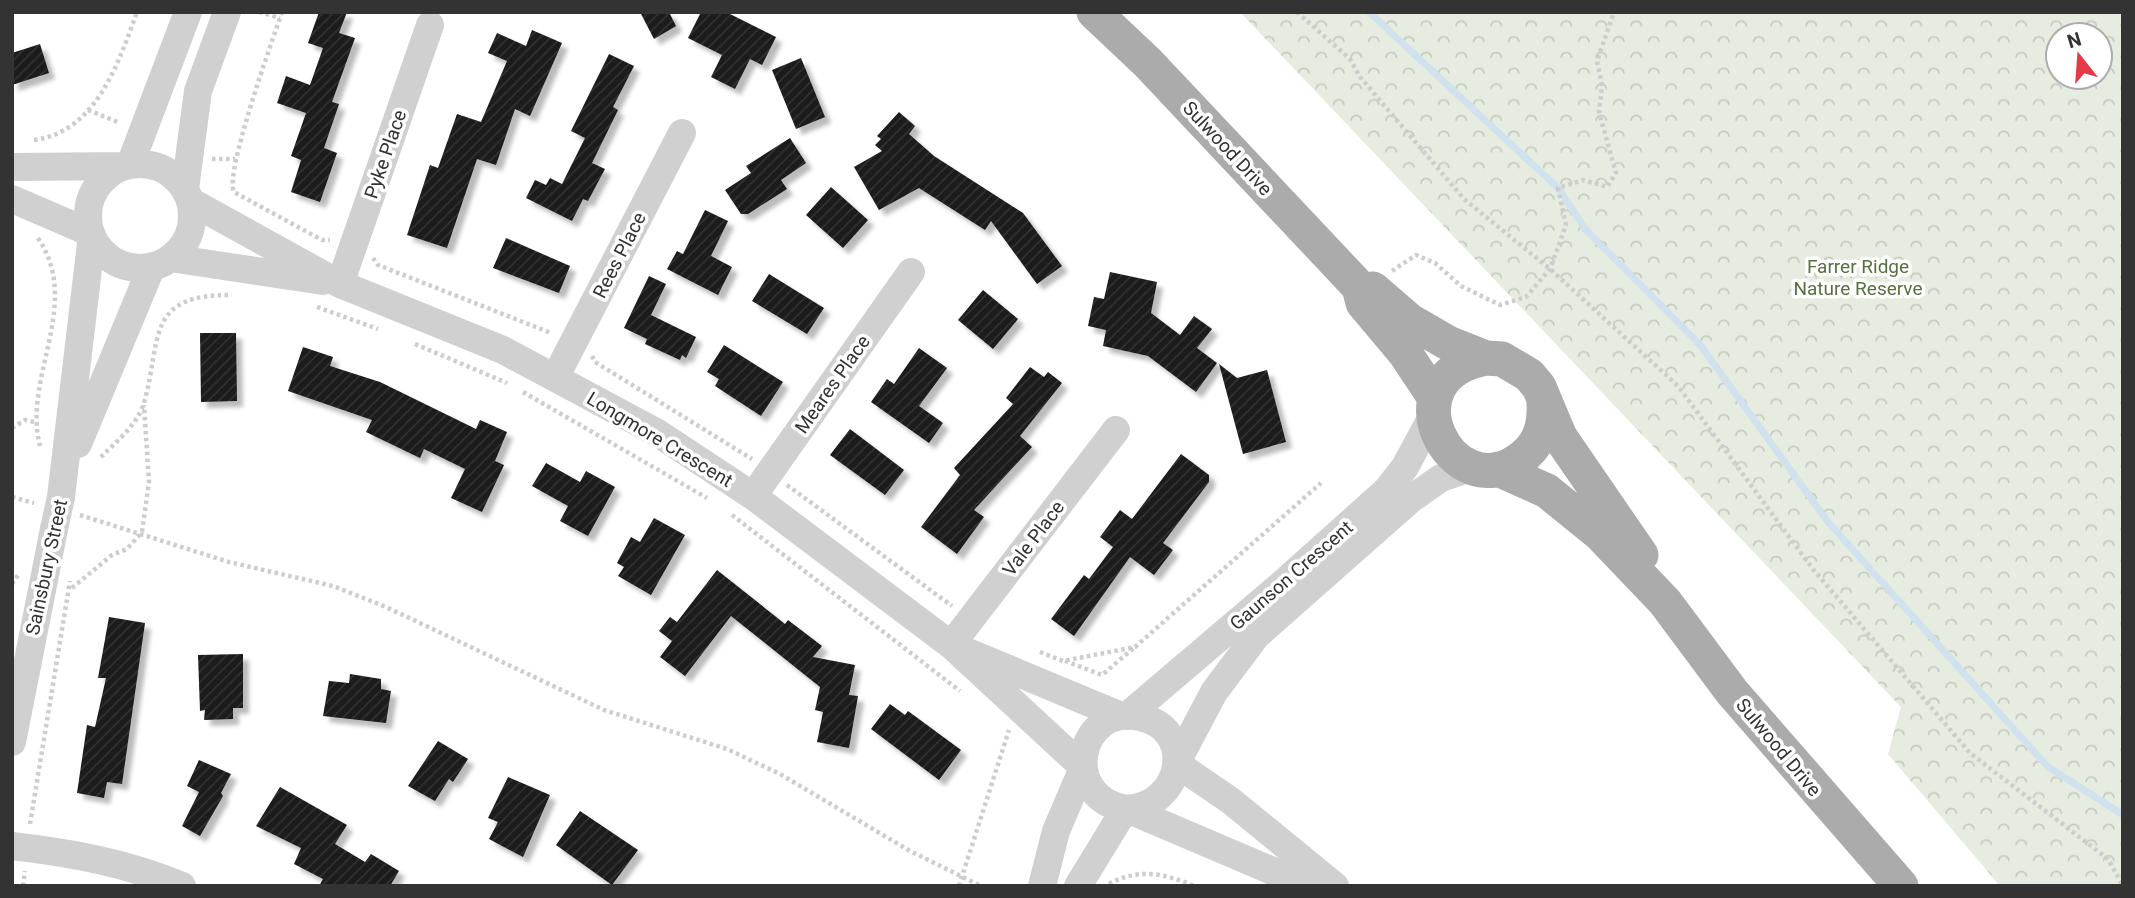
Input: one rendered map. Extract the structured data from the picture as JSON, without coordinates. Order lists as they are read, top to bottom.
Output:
{
  "streets": {
    "main road": ["Sulwood Drive"],
    "street": [
      "Pyke Place",
      "Rees Place",
      "Meares Place",
      "Longmore Crescent",
      "Vale Place",
      "Sainsbury Street",
      "Gaunson Crescent"
    ]
  },
  "crossings": [
    ["Sulwood Drive", "Gaunson Crescent"],
    ["Pyke Place", "Longmore Crescent"],
    ["Rees Place", "Longmore Crescent"],
    ["Meares Place", "Longmore Crescent"],
    ["Longmore Crescent", "Vale Place"],
    ["Longmore Crescent", "Sainsbury Street"],
    ["Longmore Crescent", "Gaunson Crescent"]
  ],
  "parks": ["Farrer Ridge Nature Reserve"],
  "north": "top"
}
